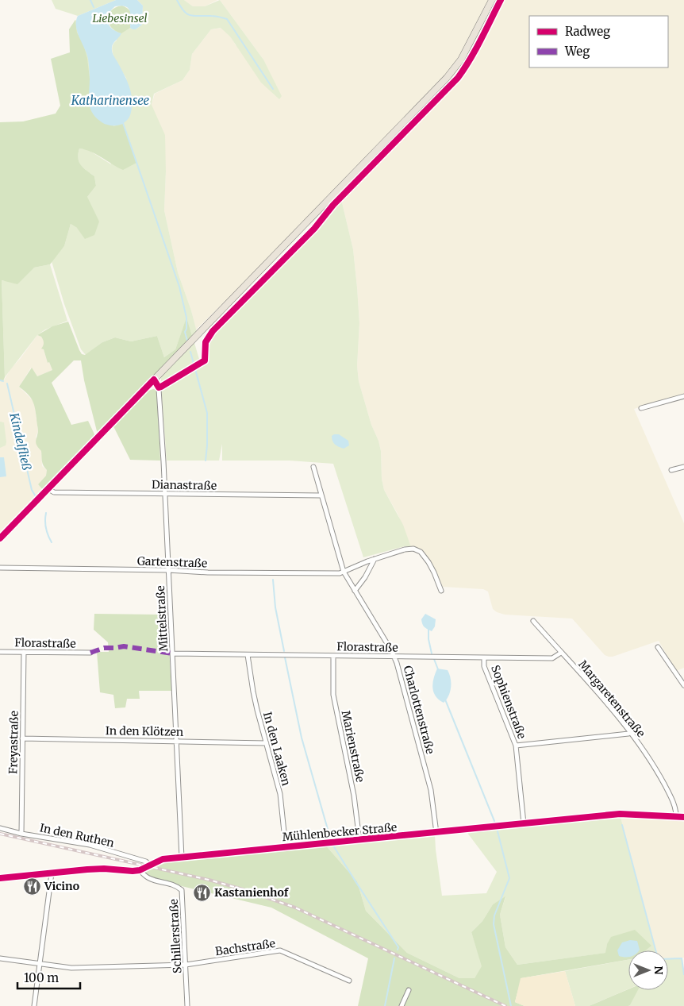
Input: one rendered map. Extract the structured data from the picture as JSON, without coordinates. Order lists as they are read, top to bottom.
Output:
{
  "streets": {
    "main road": ["Mühlenbecker Straße"],
    "street": [
      "Dianastraße",
      "Gartenstraße",
      "Mittelstraße",
      "Florastraße",
      "Margaretenstraße",
      "Sophienstraße",
      "Charlottenstraße",
      "In den Klötzen",
      "Freyastraße",
      "Marienstraße",
      "In den Laaken",
      "In den Ruthen",
      "Schillerstraße",
      "Bachstraße"
    ]
  },
  "crossings": [
    ["Dianastraße", "Mittelstraße"],
    ["Dianastraße", "Charlottenstraße"],
    ["Gartenstraße", "Mittelstraße"],
    ["Gartenstraße", "Charlottenstraße"],
    ["Mittelstraße", "Florastraße"],
    ["Mittelstraße", "In den Klötzen"],
    ["Mittelstraße", "Mühlenbecker Straße"],
    ["Florastraße", "Margaretenstraße"],
    ["Florastraße", "Sophienstraße"],
    ["Florastraße", "Charlottenstraße"],
    ["Florastraße", "Freyastraße"],
    ["Florastraße", "Marienstraße"],
    ["Florastraße", "In den Laaken"],
    ["Margaretenstraße", "Mühlenbecker Straße"],
    ["Sophienstraße", "Mühlenbecker Straße"],
    ["Charlottenstraße", "Mühlenbecker Straße"],
    ["In den Klötzen", "Freyastraße"],
    ["In den Klötzen", "In den Laaken"],
    ["Freyastraße", "In den Ruthen"],
    ["Marienstraße", "Mühlenbecker Straße"],
    ["In den Laaken", "Mühlenbecker Straße"],
    ["Mühlenbecker Straße", "In den Ruthen"],
    ["Mühlenbecker Straße", "Schillerstraße"],
    ["Schillerstraße", "Bachstraße"]
  ],
  "water": ["Katharinensee", "Kindelfließ"],
  "parks": ["Liebesinsel"],
  "places": {
    "restaurant": ["Vicino", "Kastanienhof"]
  },
  "legend": ["Radweg", "Weg"],
  "scale_bar": "100 m",
  "north": "right"
}
